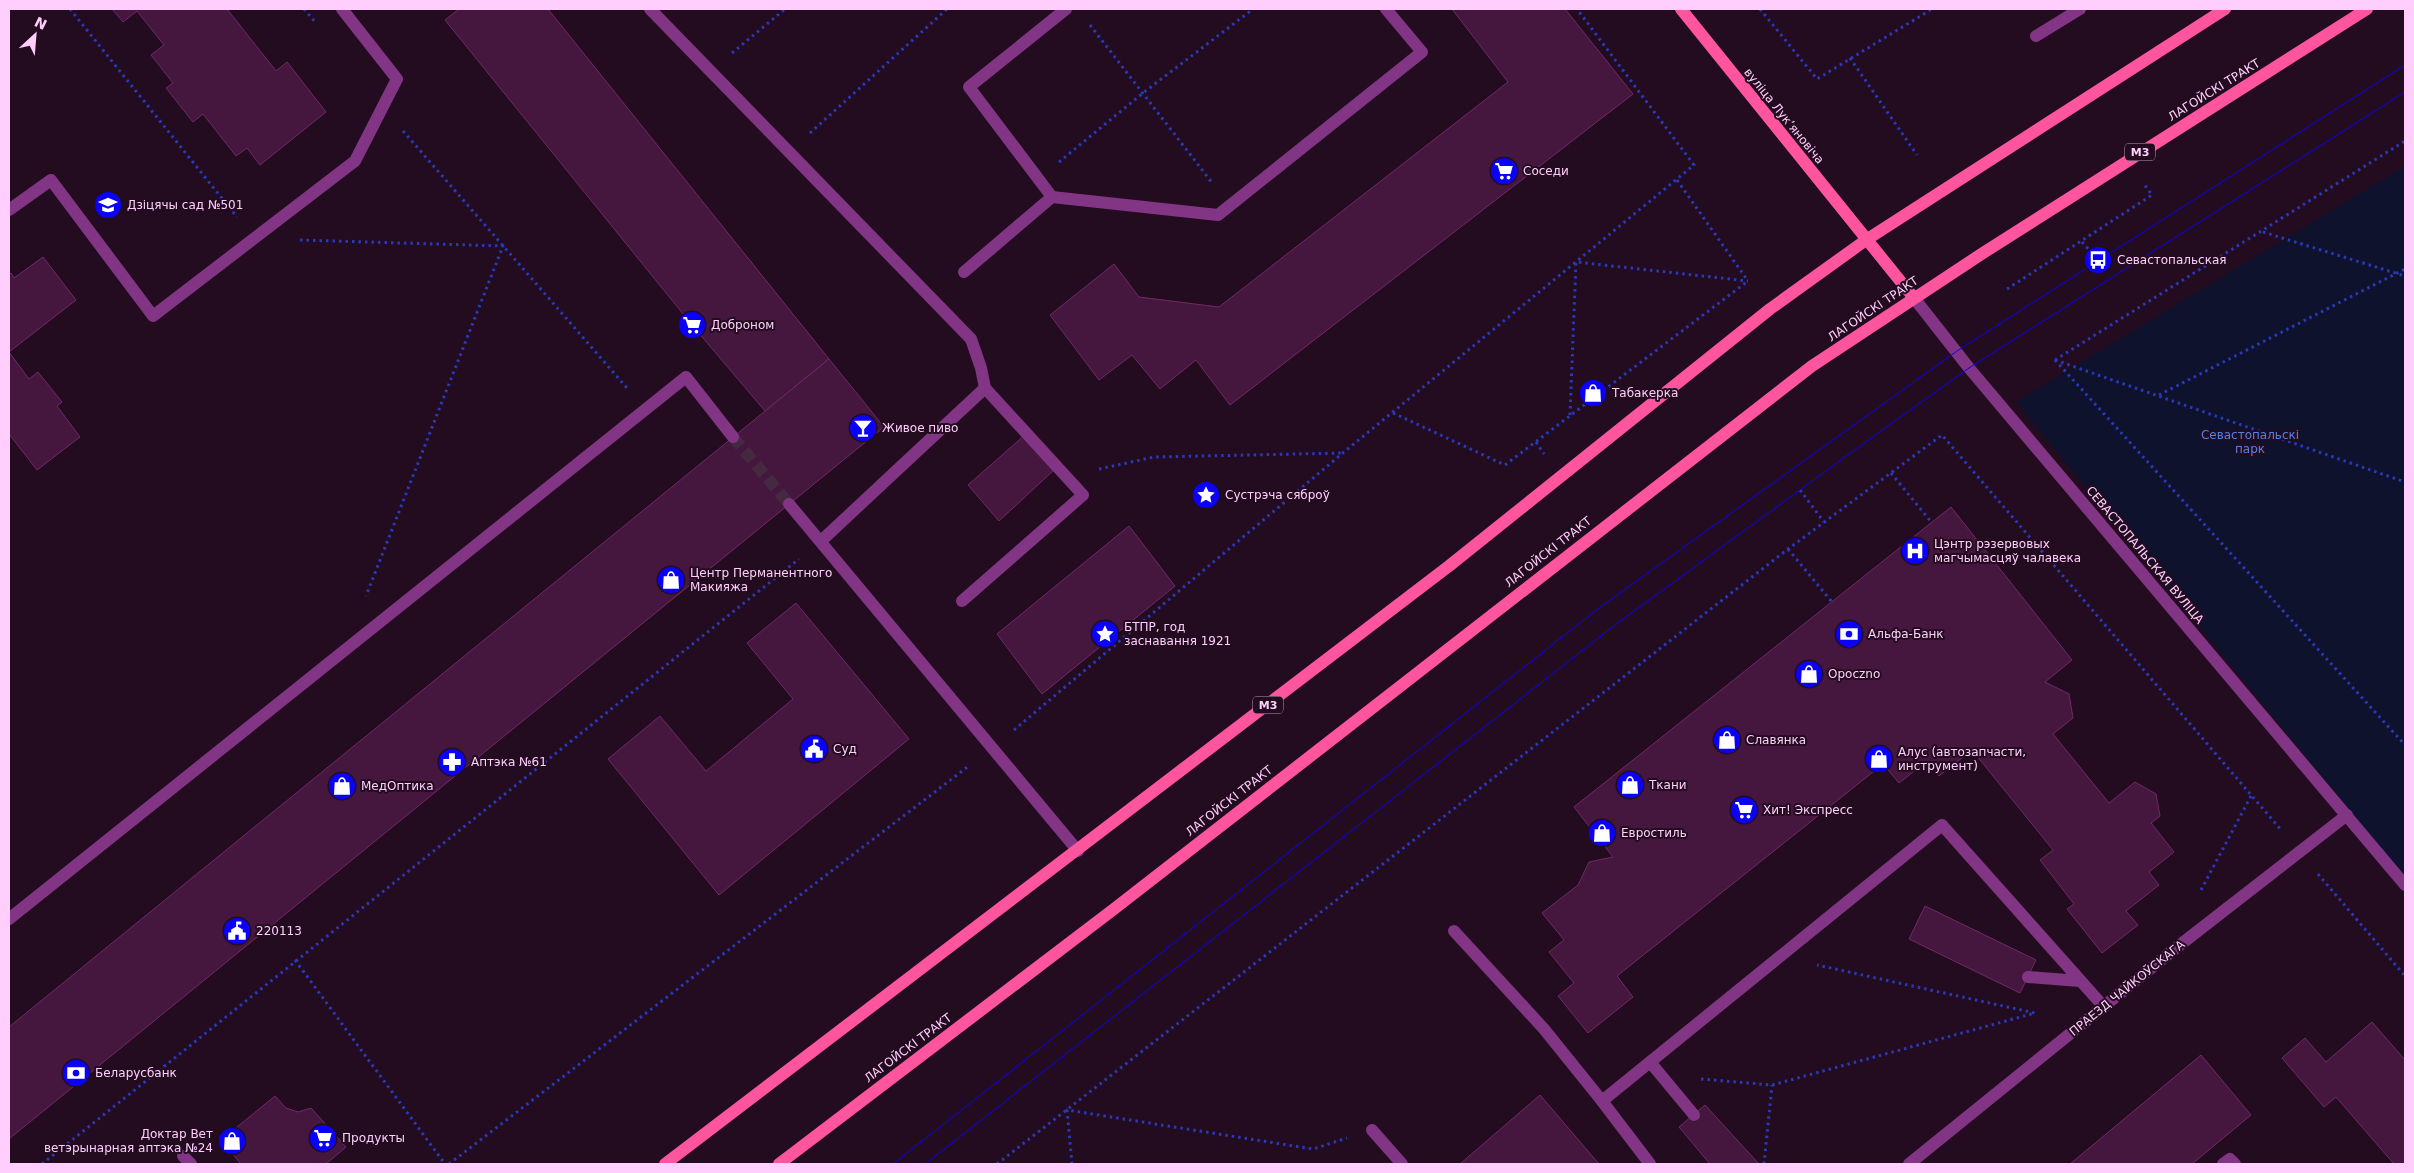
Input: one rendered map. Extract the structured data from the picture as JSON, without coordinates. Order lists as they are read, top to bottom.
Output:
{
  "streets": {
    "main road": [
      "ЛАГОЙСКІ ТРАКТ",
      "вуліца Лукʼяновіча",
      "М3",
      "СЕВАСТОПАЛЬСКАЯ ВУЛІЦА"
    ],
    "street": ["ПРАЕЗД ЧАЙКОЎСКАГА"]
  },
  "crossings": [
    ["ЛАГОЙСКІ ТРАКТ", "СЕВАСТОПАЛЬСКАЯ ВУЛІЦА"],
    ["вуліца Лукʼяновіча", "М3"],
    ["вуліца Лукʼяновіча", "СЕВАСТОПАЛЬСКАЯ ВУЛІЦА"],
    ["М3", "СЕВАСТОПАЛЬСКАЯ ВУЛІЦА"],
    ["СЕВАСТОПАЛЬСКАЯ ВУЛІЦА", "ПРАЕЗД ЧАЙКОЎСКАГА"]
  ],
  "parks": ["Севастопальскі парк"],
  "places": {
    "supermarket": [
      "Соседи",
      "Доброном",
      "Хит! Экспресс",
      "Продукты"
    ],
    "school or university": ["Дзіцячы сад №501"],
    "bus stop": ["Севастопальская"],
    "shop": [
      "Табакерка",
      "Центр Перманентного Макияжа",
      "Opoczno",
      "Славянка",
      "Алус (автозапчасти, инструмент)",
      "Ткани",
      "МедОптика",
      "Евростиль",
      "Доктар Вет ветэрынарная аптэка №24"
    ],
    "bar": ["Живое пиво"],
    "place": ["Сустрэча сяброў", "БТПР, год заснавання 1921"],
    "hospital": ["Цэнтр рэзервовых магчымасцяў чалавека"],
    "bank": ["Альфа-Банк", "Беларусбанк"],
    "public building": ["Суд", "220113"],
    "pharmacy": ["Аптэка №61"]
  },
  "north": "top right"
}
